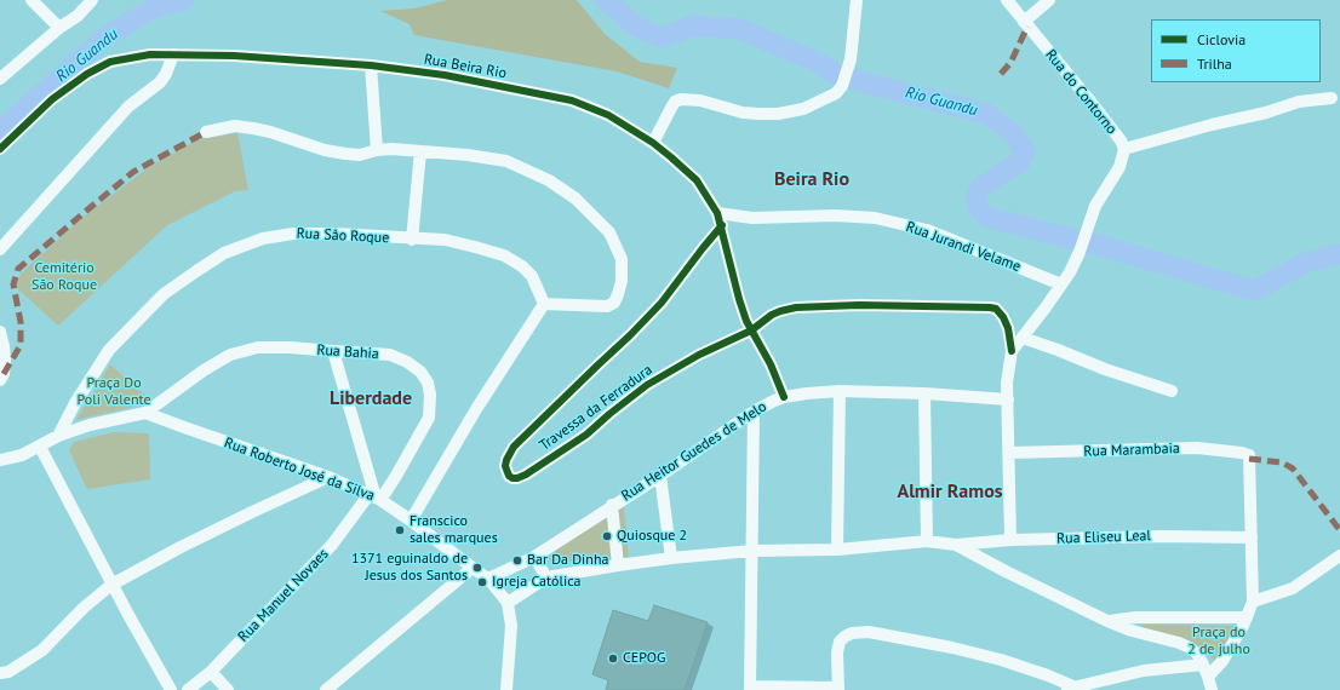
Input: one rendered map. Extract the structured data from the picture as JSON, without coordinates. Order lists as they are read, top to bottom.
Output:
{
  "streets": {
    "street": [
      "Rua Beira Rio",
      "Rua do Contorno",
      "Rua Sâo Roque",
      "Rua Jurandi Velame",
      "Rua Bahia",
      "Travessa da Ferradura",
      "Rua Marambaia",
      "Rua Heitor Guedes de Melo",
      "Rua Roberto José da Silva",
      "Rua Eliseu Leal",
      "Rua Manuel Novaes"
    ]
  },
  "crossings": [
    ["Rua Beira Rio", "Rua Jurandi Velame"],
    ["Rua Beira Rio", "Travessa da Ferradura"],
    ["Rua Beira Rio", "Rua Heitor Guedes de Melo"],
    ["Rua do Contorno", "Rua Jurandi Velame"],
    ["Rua do Contorno", "Travessa da Ferradura"],
    ["Rua Bahia", "Rua Roberto José da Silva"],
    ["Rua Bahia", "Rua Manuel Novaes"],
    ["Rua Marambaia", "Rua Eliseu Leal"],
    ["Rua Heitor Guedes de Melo", "Rua Roberto José da Silva"],
    ["Rua Roberto José da Silva", "Rua Manuel Novaes"]
  ],
  "districts": ["Beira Rio", "Liberdade", "Almir Ramos"],
  "water": ["Rio Guandu"],
  "parks": ["Cemitério São Roque", "Praça Do Poli Valente", "Praça do 2 de julho"],
  "places": [
    "Franscico sales marques",
    "Quiosque 2",
    "Bar Da Dinha",
    "1371 eguinaldo de Jesus dos Santos",
    "Igreja Católica",
    "CEPOG"
  ],
  "legend": ["Ciclovia", "Trilha"]
}
